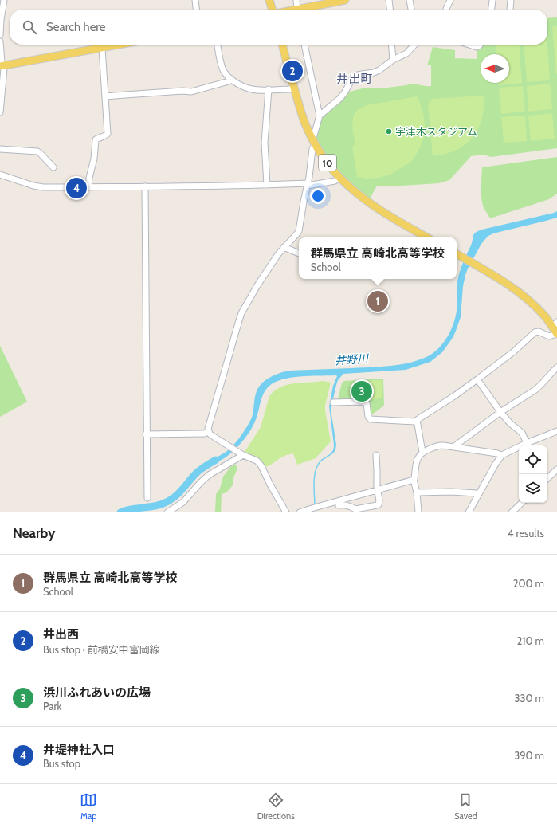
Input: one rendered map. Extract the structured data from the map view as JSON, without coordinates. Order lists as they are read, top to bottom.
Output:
{
  "streets": {
    "main road": ["10"]
  },
  "districts": ["井出町"],
  "water": ["井野川"],
  "places": ["宇津木スタジアム"],
  "north": "left",
  "page": {
    "search": "Search here",
    "pins": [
      "2",
      "4",
      "1",
      "3"
    ],
    "popup": ["群馬県立 高崎北高等学校", "School"],
    "heading": ["Nearby", "4 results"],
    "list": [
      {
        "mark": "1",
        "name": "群馬県立 高崎北高等学校",
        "note": "School",
        "value": "200 m"
      },
      {
        "mark": "2",
        "name": "井出西",
        "note": "Bus stop · 前橋安中富岡線",
        "value": "210 m"
      },
      {
        "mark": "3",
        "name": "浜川ふれあいの広場",
        "note": "Park",
        "value": "330 m"
      },
      {
        "mark": "4",
        "name": "井堤神社入口",
        "note": "Bus stop",
        "value": "390 m"
      }
    ],
    "nav": ["Map", "Directions", "Saved"]
  }
}
